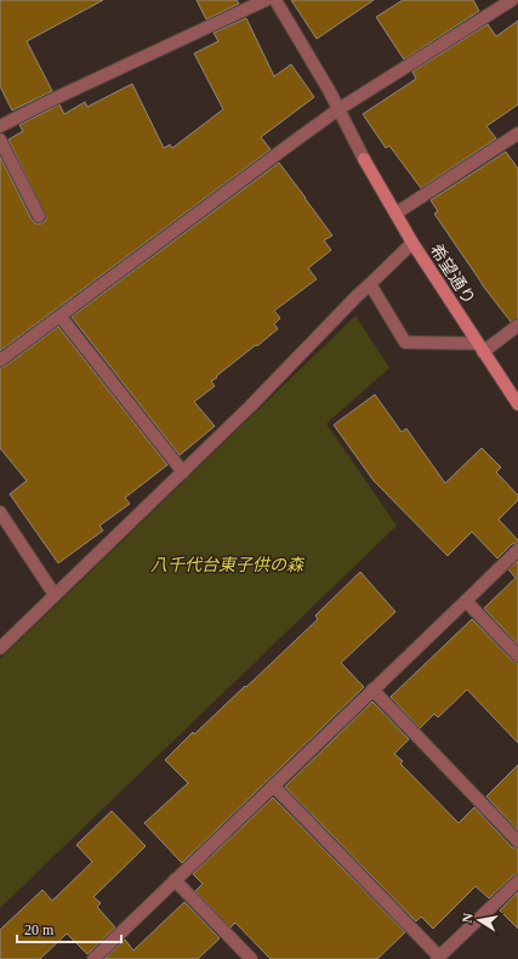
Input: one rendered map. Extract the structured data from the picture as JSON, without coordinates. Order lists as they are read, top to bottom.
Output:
{
  "streets": {
    "street": ["希望通り"]
  },
  "parks": ["八千代台東子供の森"],
  "scale_bar": "20 m",
  "north": "left"
}
